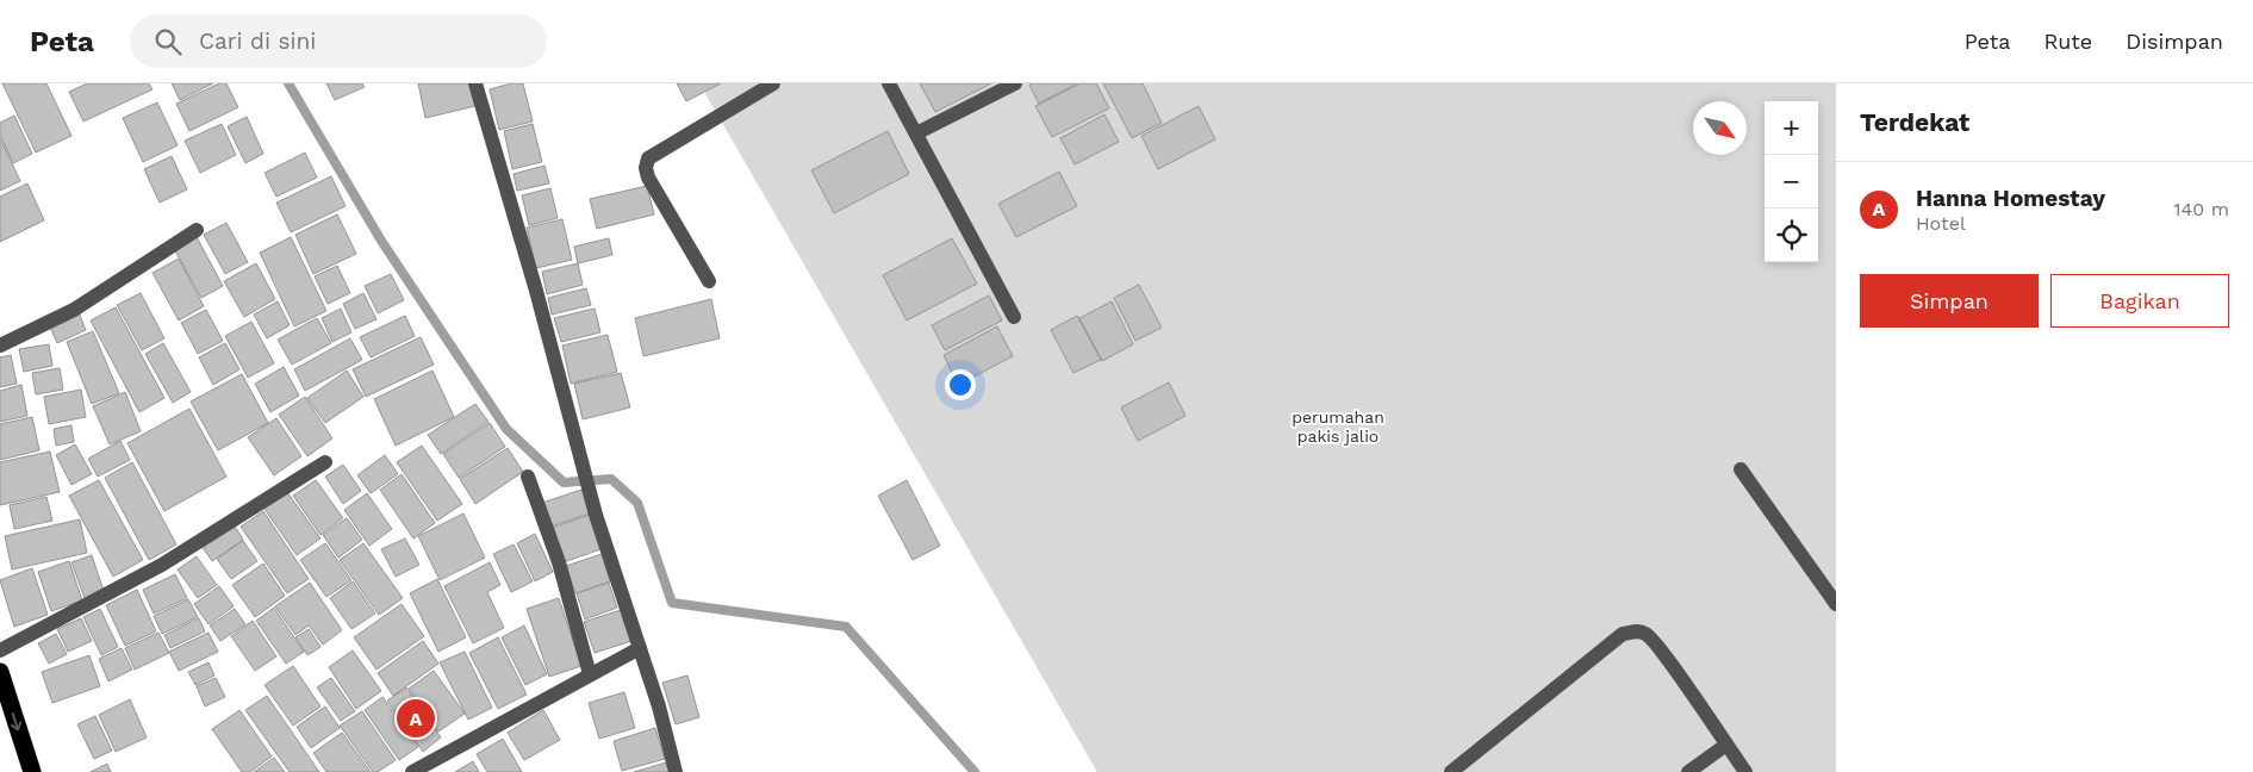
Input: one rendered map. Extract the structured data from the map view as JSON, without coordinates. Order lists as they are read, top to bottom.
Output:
{
  "parks": ["perumahan pakis jalio"],
  "north": "bottom right",
  "page": {
    "header": "Peta",
    "search": "Cari di sini",
    "nav": ["Peta", "Rute", "Disimpan"],
    "heading": "Terdekat",
    "map_buttons": ["+", "−"],
    "list": [
      {
        "mark": "A",
        "name": "Hanna Homestay",
        "note": "Hotel",
        "value": "140 m"
      }
    ],
    "buttons": ["Simpan", "Bagikan"],
    "pins": "A"
  }
}
